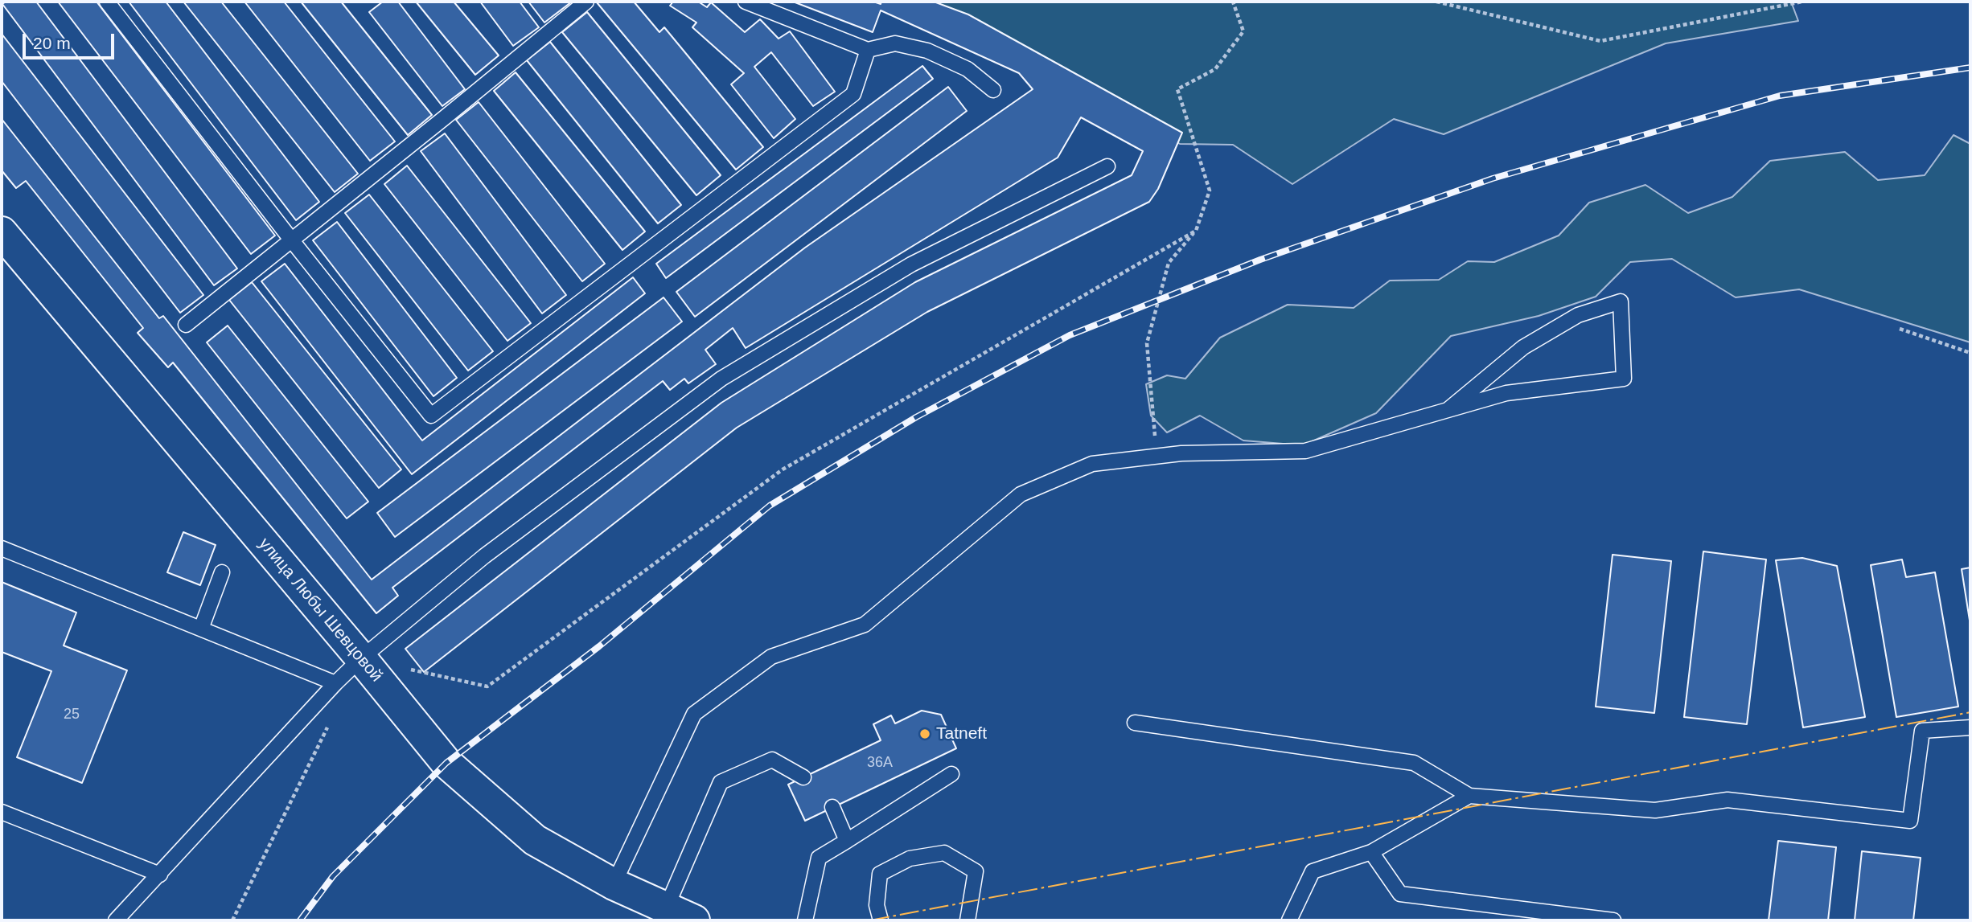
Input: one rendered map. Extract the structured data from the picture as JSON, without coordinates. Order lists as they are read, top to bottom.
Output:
{
  "streets": {
    "street": ["улица Любы Шевцовой"]
  },
  "places": ["Tatneft"],
  "house_numbers": ["25", "36А"],
  "scale_bar": "20 m"
}
